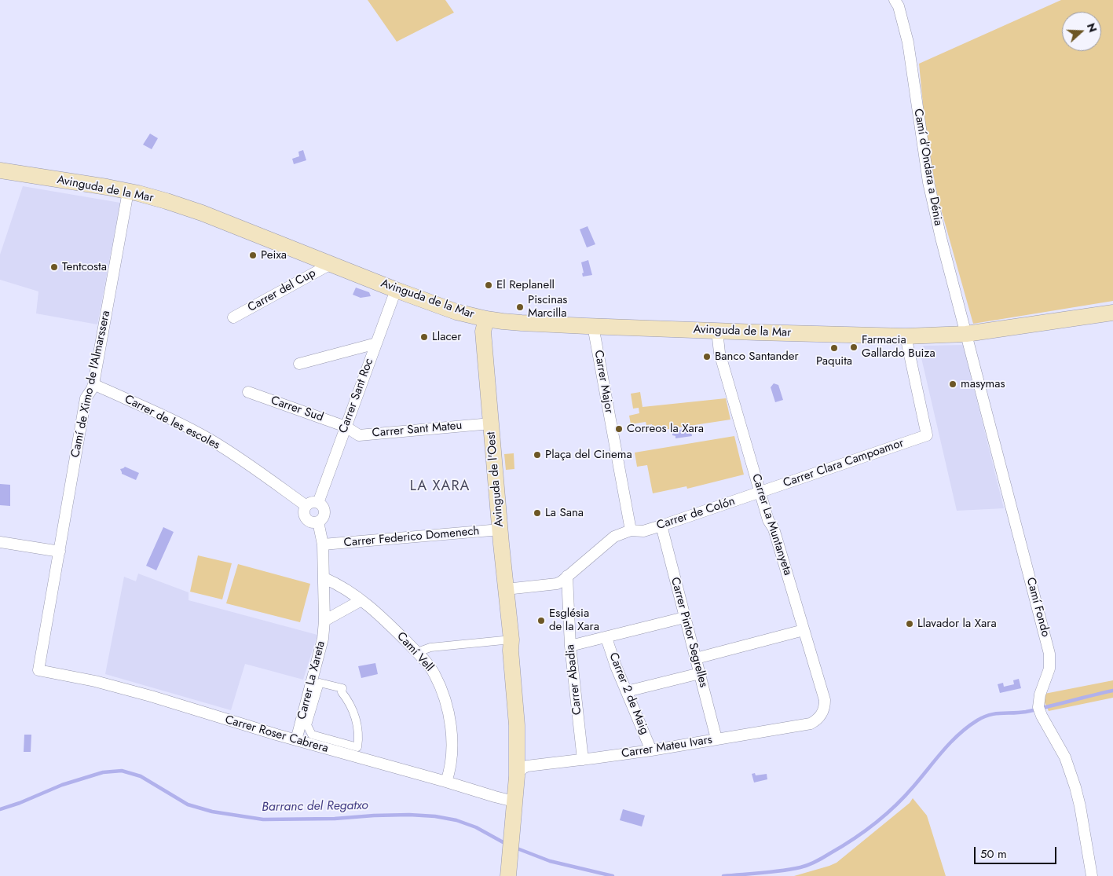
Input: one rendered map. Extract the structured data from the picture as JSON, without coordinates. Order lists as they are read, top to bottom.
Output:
{
  "streets": {
    "main road": ["Avinguda de la Mar", "Avinguda de l'Oest"],
    "street": [
      "Camí d’Ondara a Dénia",
      "Carrer del Cup",
      "Carrer Major",
      "Camí de Ximo de l'Almarssera",
      "Carrer Sant Roc",
      "Carrer Sud",
      "Carrer de les escoles",
      "Carrer Sant Mateu",
      "Carrer Clara Campoamor",
      "Carrer de Colón",
      "Carrer La Muntanyeta",
      "Carrer Federico Domenech",
      "Camí Fondo",
      "Carrer Pintor Segrelles",
      "Camí Vell",
      "Carrer Abadia",
      "Carrer La Xareta",
      "Carrer 2 de Maig",
      "Carrer Roser Cabrera",
      "Carrer Mateu Ivars"
    ]
  },
  "crossings": [
    ["Camí d’Ondara a Dénia", "Avinguda de la Mar"],
    ["Camí d’Ondara a Dénia", "Camí Fondo"],
    ["Avinguda de la Mar", "Carrer del Cup"],
    ["Avinguda de la Mar", "Carrer Major"],
    ["Avinguda de la Mar", "Camí de Ximo de l'Almarssera"],
    ["Avinguda de la Mar", "Carrer Sant Roc"],
    ["Avinguda de la Mar", "Carrer Clara Campoamor"],
    ["Avinguda de la Mar", "Avinguda de l'Oest"],
    ["Avinguda de la Mar", "Carrer La Muntanyeta"],
    ["Avinguda de la Mar", "Camí Fondo"],
    ["Carrer Major", "Carrer de Colón"],
    ["Camí de Ximo de l'Almarssera", "Carrer de les escoles"],
    ["Camí de Ximo de l'Almarssera", "Carrer Roser Cabrera"],
    ["Carrer Sant Roc", "Carrer Sud"],
    ["Carrer Sant Roc", "Carrer de les escoles"],
    ["Carrer Sant Roc", "Carrer Sant Mateu"],
    ["Carrer Sant Roc", "Carrer La Xareta"],
    ["Carrer Sud", "Carrer Sant Mateu"],
    ["Carrer de les escoles", "Carrer La Xareta"],
    ["Carrer Sant Mateu", "Avinguda de l'Oest"],
    ["Carrer Clara Campoamor", "Carrer de Colón"],
    ["Carrer Clara Campoamor", "Carrer La Muntanyeta"],
    ["Avinguda de l'Oest", "Carrer de Colón"],
    ["Avinguda de l'Oest", "Carrer Federico Domenech"],
    ["Avinguda de l'Oest", "Carrer Roser Cabrera"],
    ["Carrer de Colón", "Carrer La Muntanyeta"],
    ["Carrer de Colón", "Carrer Pintor Segrelles"],
    ["Carrer de Colón", "Carrer Abadia"],
    ["Carrer La Muntanyeta", "Carrer Mateu Ivars"],
    ["Carrer Federico Domenech", "Carrer La Xareta"],
    ["Carrer Pintor Segrelles", "Carrer Mateu Ivars"],
    ["Camí Vell", "Carrer La Xareta"],
    ["Camí Vell", "Carrer Roser Cabrera"],
    ["Carrer Abadia", "Carrer Mateu Ivars"],
    ["Carrer La Xareta", "Carrer Roser Cabrera"],
    ["Carrer 2 de Maig", "Carrer Mateu Ivars"]
  ],
  "districts": ["LA XARA"],
  "water": ["Barranc del Regatxo"],
  "places": [
    "Peixa",
    "Tentcosta",
    "El Replanell",
    "Piscinas Marcilla",
    "Llacer",
    "Farmacia Gallardo Buiza",
    "Paquita",
    "Banco Santander",
    "masymas",
    "Correos la Xara",
    "Plaça del Cinema",
    "La Sana",
    "Església de la Xara",
    "Llavador la Xara"
  ],
  "scale_bar": "50 m",
  "north": "right"
}
